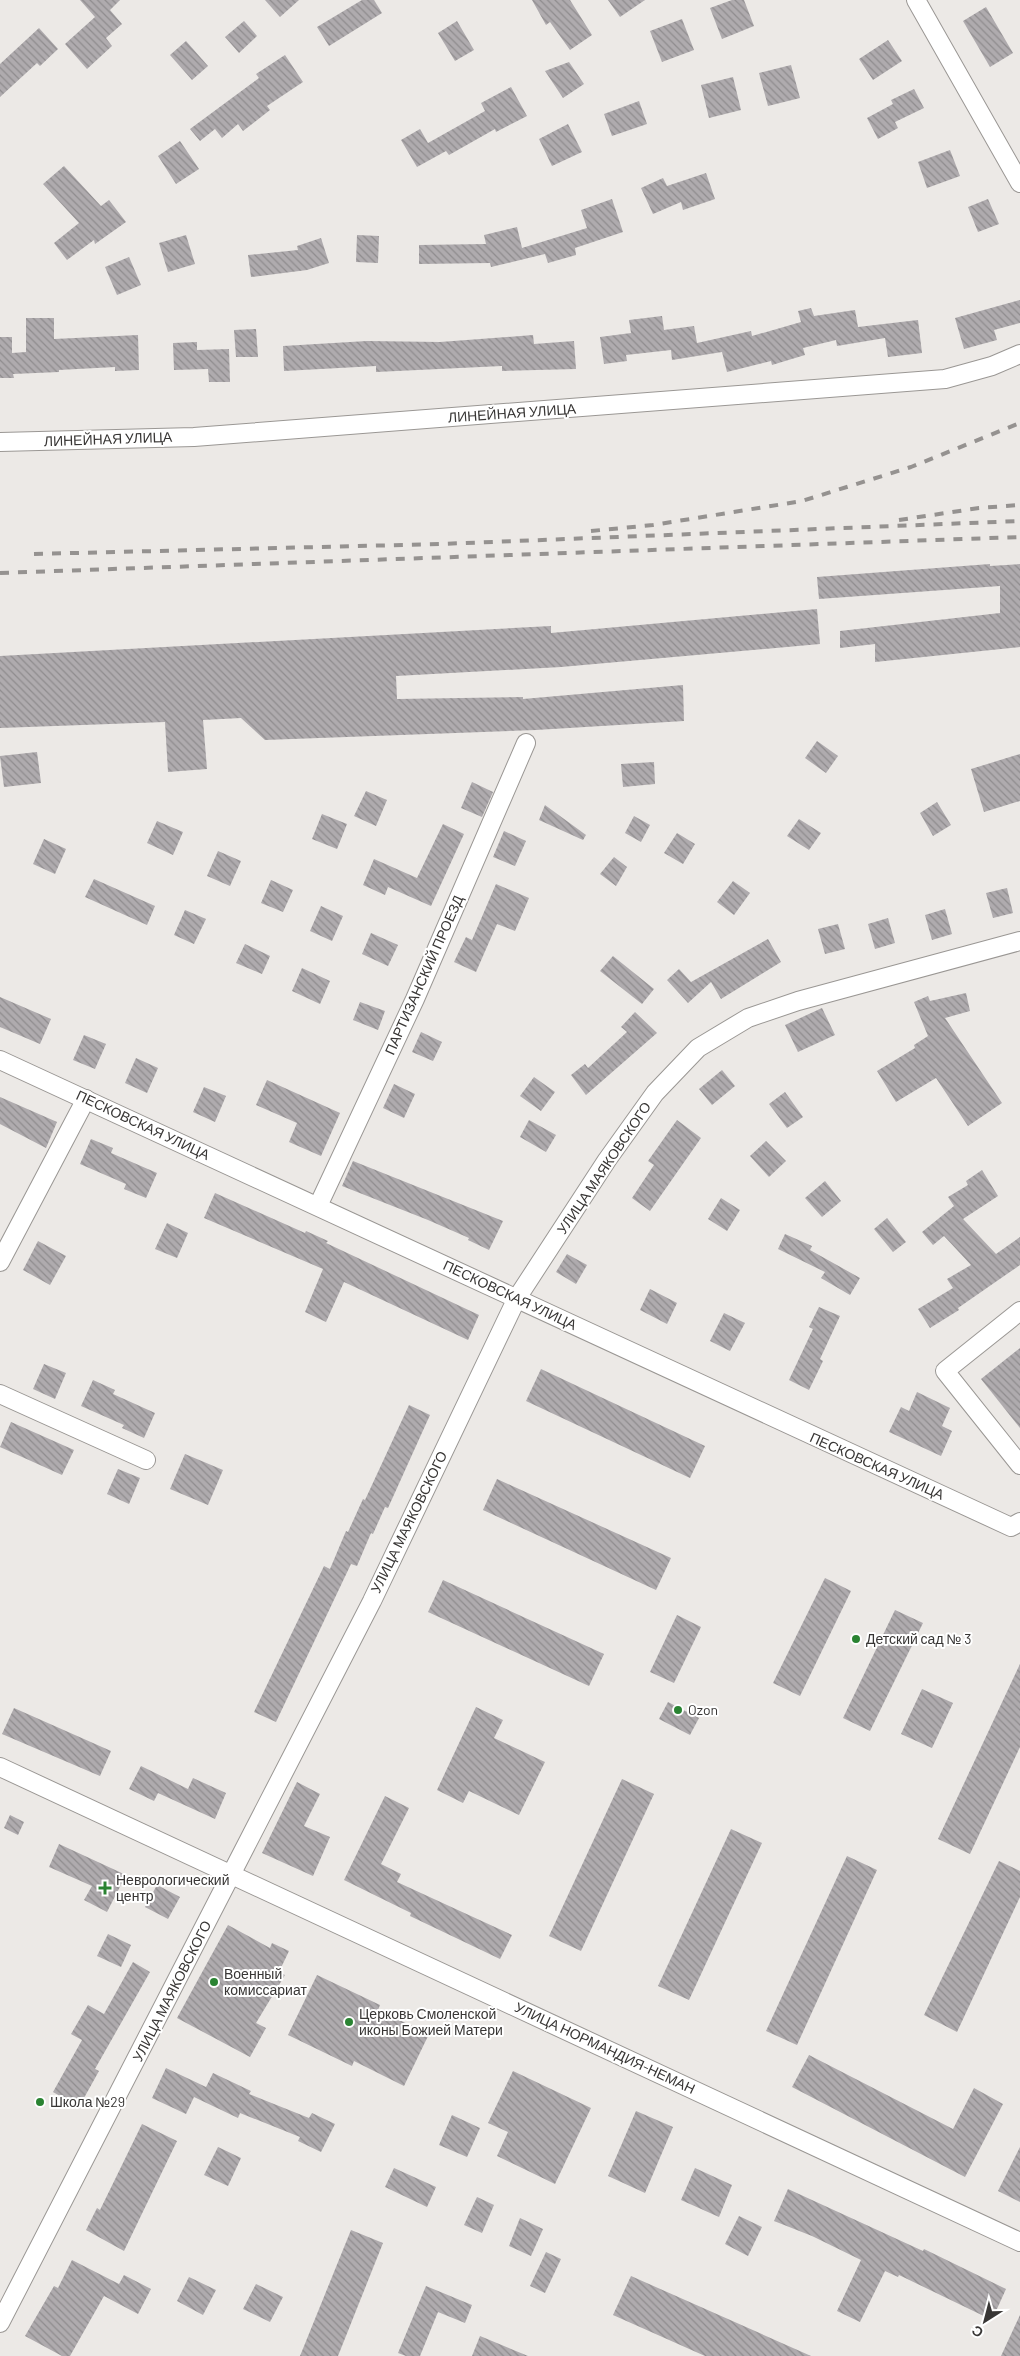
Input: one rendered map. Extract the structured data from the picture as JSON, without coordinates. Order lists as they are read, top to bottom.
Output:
{
  "streets": {
    "street": [
      "ЛИНЕЙНАЯ УЛИЦА",
      "ПАРТИЗАНСКИЙ ПРОЕЗД",
      "ПЕСКОВСКАЯ УЛИЦА",
      "УЛИЦА МАЯКОВСКОГО",
      "УЛИЦА НОРМАНДИЯ-НЕМАН"
    ]
  },
  "crossings": [
    ["ПАРТИЗАНСКИЙ ПРОЕЗД", "ПЕСКОВСКАЯ УЛИЦА"],
    ["ПЕСКОВСКАЯ УЛИЦА", "УЛИЦА МАЯКОВСКОГО"],
    ["УЛИЦА МАЯКОВСКОГО", "УЛИЦА НОРМАНДИЯ-НЕМАН"]
  ],
  "places": {
    "other": [
      "Детский сад № 3",
      "Ozon",
      "Военный комиссариат",
      "Церковь Смоленской иконы Божией Матери",
      "Школа №29"
    ],
    "health": ["Неврологический центр"]
  },
  "north": "bottom left"
}
